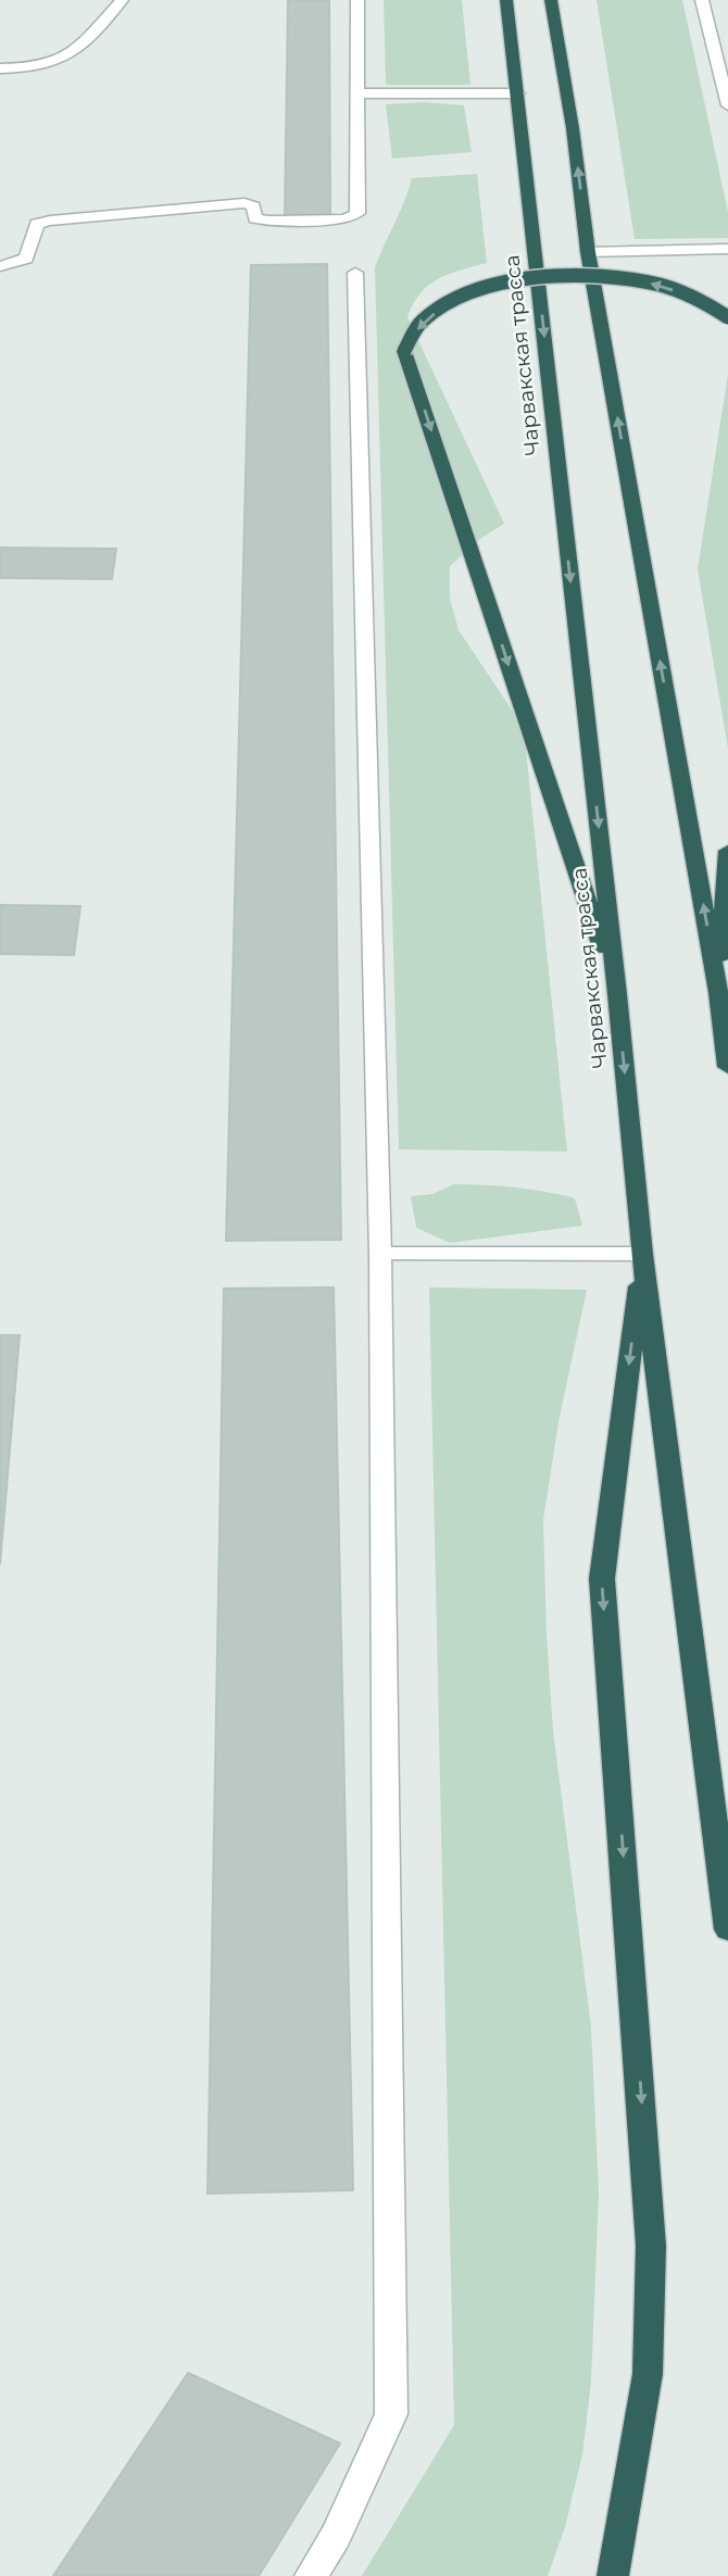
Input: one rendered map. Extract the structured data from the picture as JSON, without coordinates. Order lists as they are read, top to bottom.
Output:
{
  "streets": {
    "highway": ["Чарвакская трасса"]
  }
}
